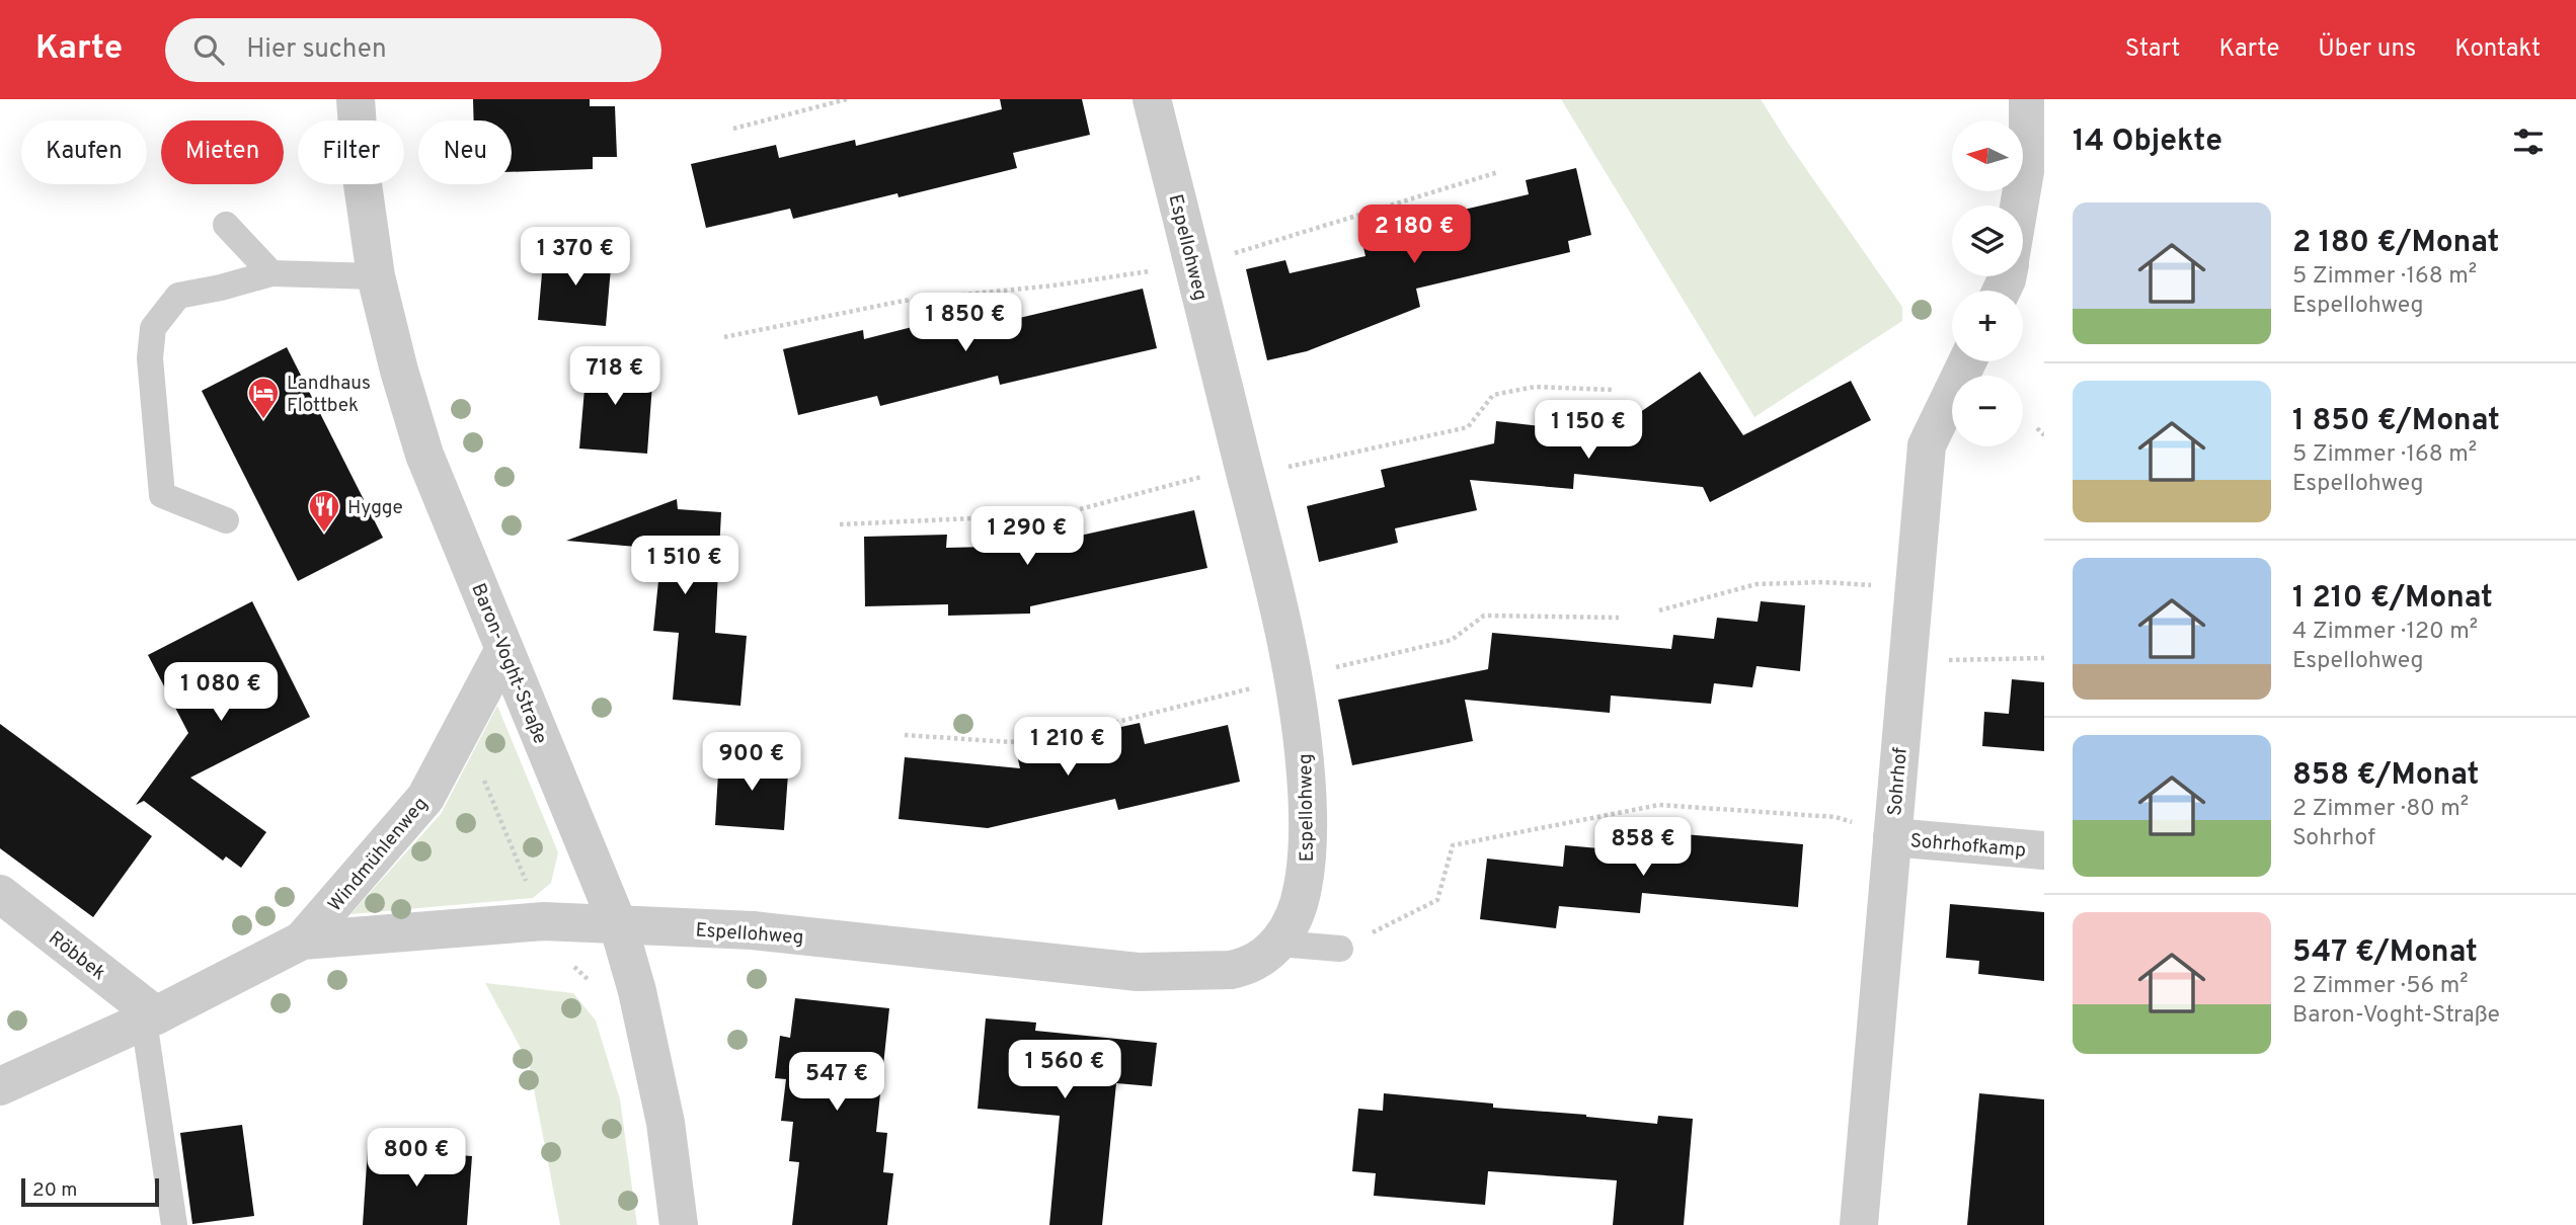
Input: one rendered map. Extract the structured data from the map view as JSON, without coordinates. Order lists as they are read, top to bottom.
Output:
{
  "streets": {
    "street": [
      "Espellohweg",
      "Baron-Voght-Straße",
      "Sohrhof",
      "Sohrhofkamp",
      "Windmühlenweg",
      "Röbbek"
    ]
  },
  "crossings": [
    ["Espellohweg", "Baron-Voght-Straße"],
    ["Espellohweg", "Windmühlenweg"],
    ["Baron-Voght-Straße", "Windmühlenweg"],
    ["Sohrhof", "Sohrhofkamp"],
    ["Windmühlenweg", "Röbbek"]
  ],
  "places": {
    "hotel": ["Landhaus Flottbek"],
    "restaurant": ["Hygge"]
  },
  "scale_bar": "20 m",
  "north": "left",
  "page": {
    "header": "Karte",
    "search": "Hier suchen",
    "nav": [
      "Start",
      "Karte",
      "Über uns",
      "Kontakt"
    ],
    "heading": "14 Objekte",
    "map_buttons": ["+", "−"],
    "chip": [
      "Kaufen",
      "Mieten",
      "Filter",
      "Neu"
    ],
    "list": [
      {
        "name": "2 180 €/Monat",
        "note": "5 Zimmer · 168 m² · Espellohweg"
      },
      {
        "name": "1 850 €/Monat",
        "note": "5 Zimmer · 168 m² · Espellohweg"
      },
      {
        "name": "1 210 €/Monat",
        "note": "4 Zimmer · 120 m² · Espellohweg"
      },
      {
        "name": "858 €/Monat",
        "note": "2 Zimmer · 80 m² · Sohrhof"
      },
      {
        "name": "547 €/Monat",
        "note": "2 Zimmer · 56 m² · Baron-Voght-Straße"
      }
    ],
    "price": [
      "2 180 €",
      "1 370 €",
      "1 850 €",
      "718 €",
      "1 150 €",
      "1 290 €",
      "1 510 €",
      "1 080 €",
      "1 210 €",
      "900 €",
      "858 €",
      "1 560 €",
      "547 €",
      "800 €"
    ],
    "scale": "20 m"
  }
}
